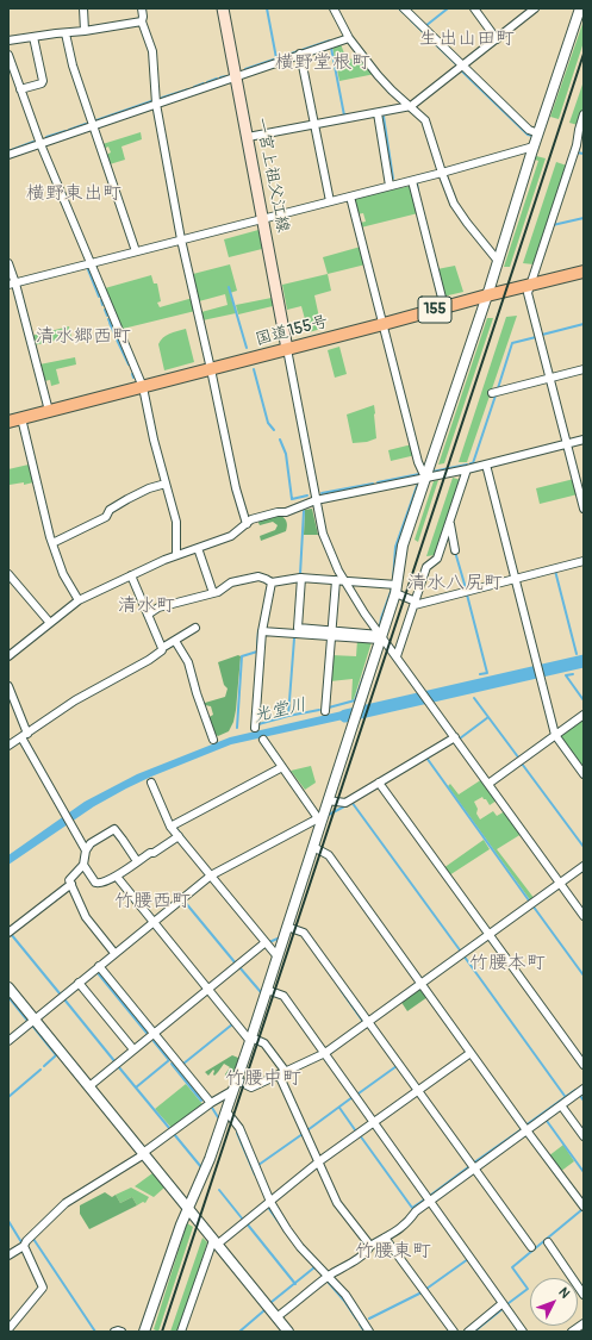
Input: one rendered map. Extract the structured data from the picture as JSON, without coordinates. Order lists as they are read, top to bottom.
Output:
{
  "streets": {
    "highway": ["155", "国道155号"],
    "main road": ["一宮上祖父江線"]
  },
  "crossings": [
    ["一宮上祖父江線", "国道155号"]
  ],
  "districts": [
    "生出山田町",
    "横野堂根町",
    "横野東出町",
    "清水郷西町",
    "清水八尻町",
    "清水町",
    "竹腰西町",
    "竹腰本町",
    "竹腰中町",
    "竹腰東町"
  ],
  "water": ["光堂川"],
  "north": "top right"
}
